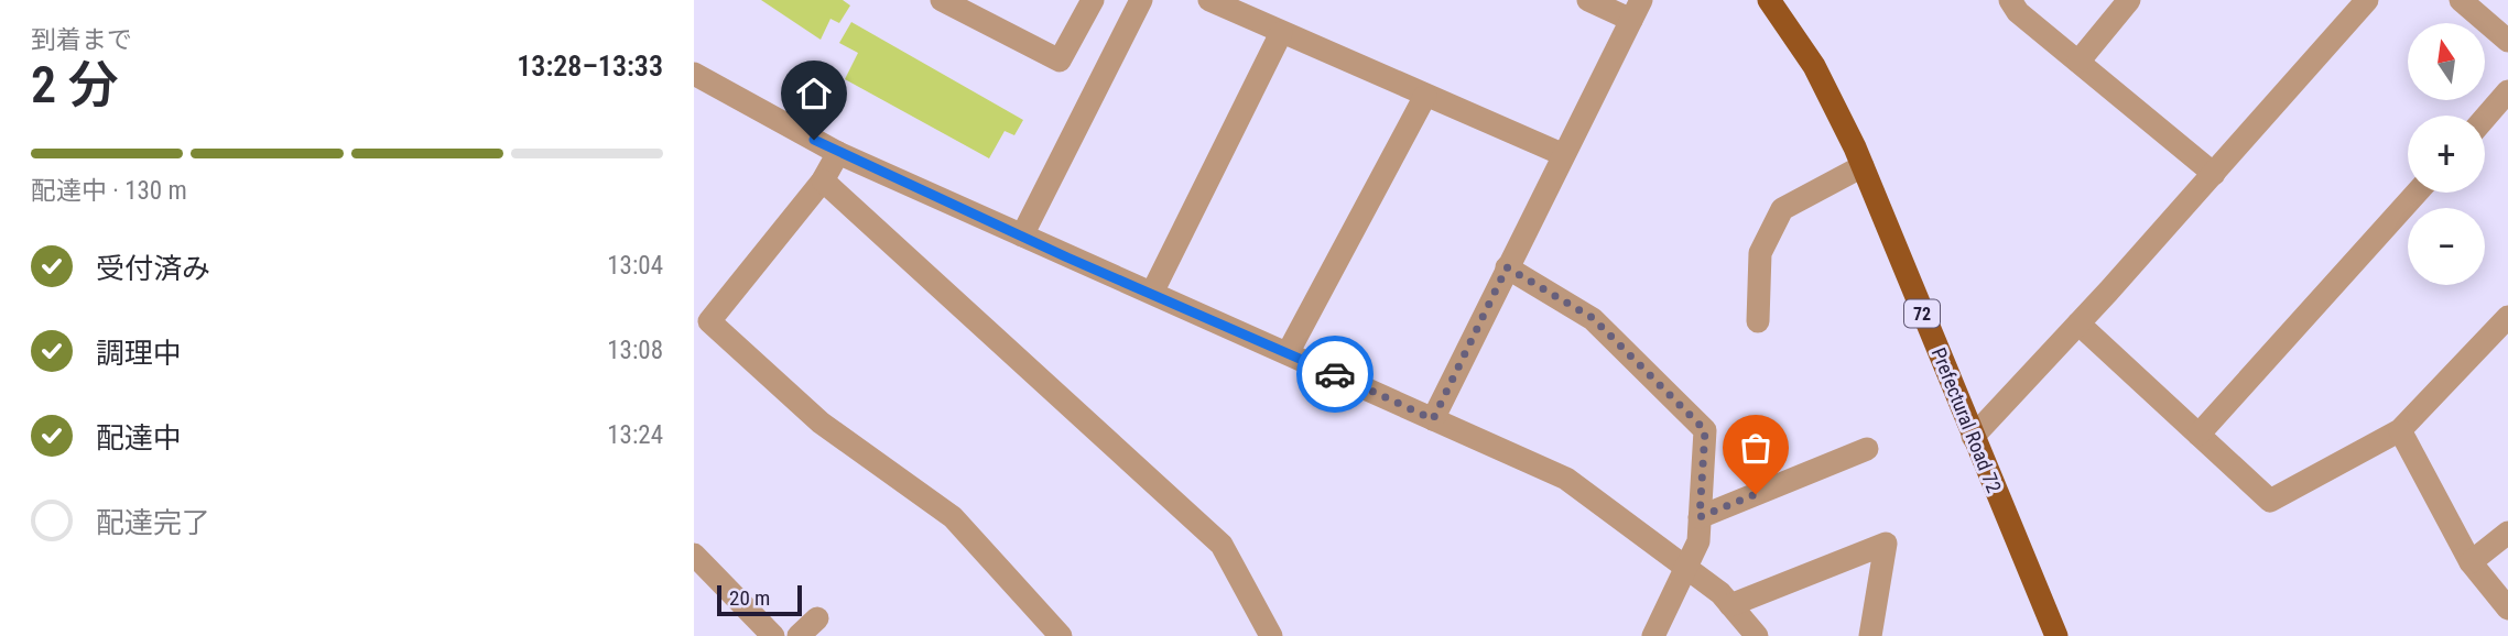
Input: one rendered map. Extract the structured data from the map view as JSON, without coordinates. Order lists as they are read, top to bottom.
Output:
{
  "streets": {
    "main road": ["72", "Prefectural Road 72"]
  },
  "scale_bar": "20 m",
  "north": "top",
  "page": {
    "heading": ["2 分", "到着まで", "13:28–13:33"],
    "map_buttons": ["+", "−"],
    "bar": "配達中 · 130 m",
    "list": [
      ["受付済み", "13:04"],
      ["調理中", "13:08"],
      ["配達中", "13:24"],
      "配達完了"
    ],
    "scale": "20 m"
  }
}
